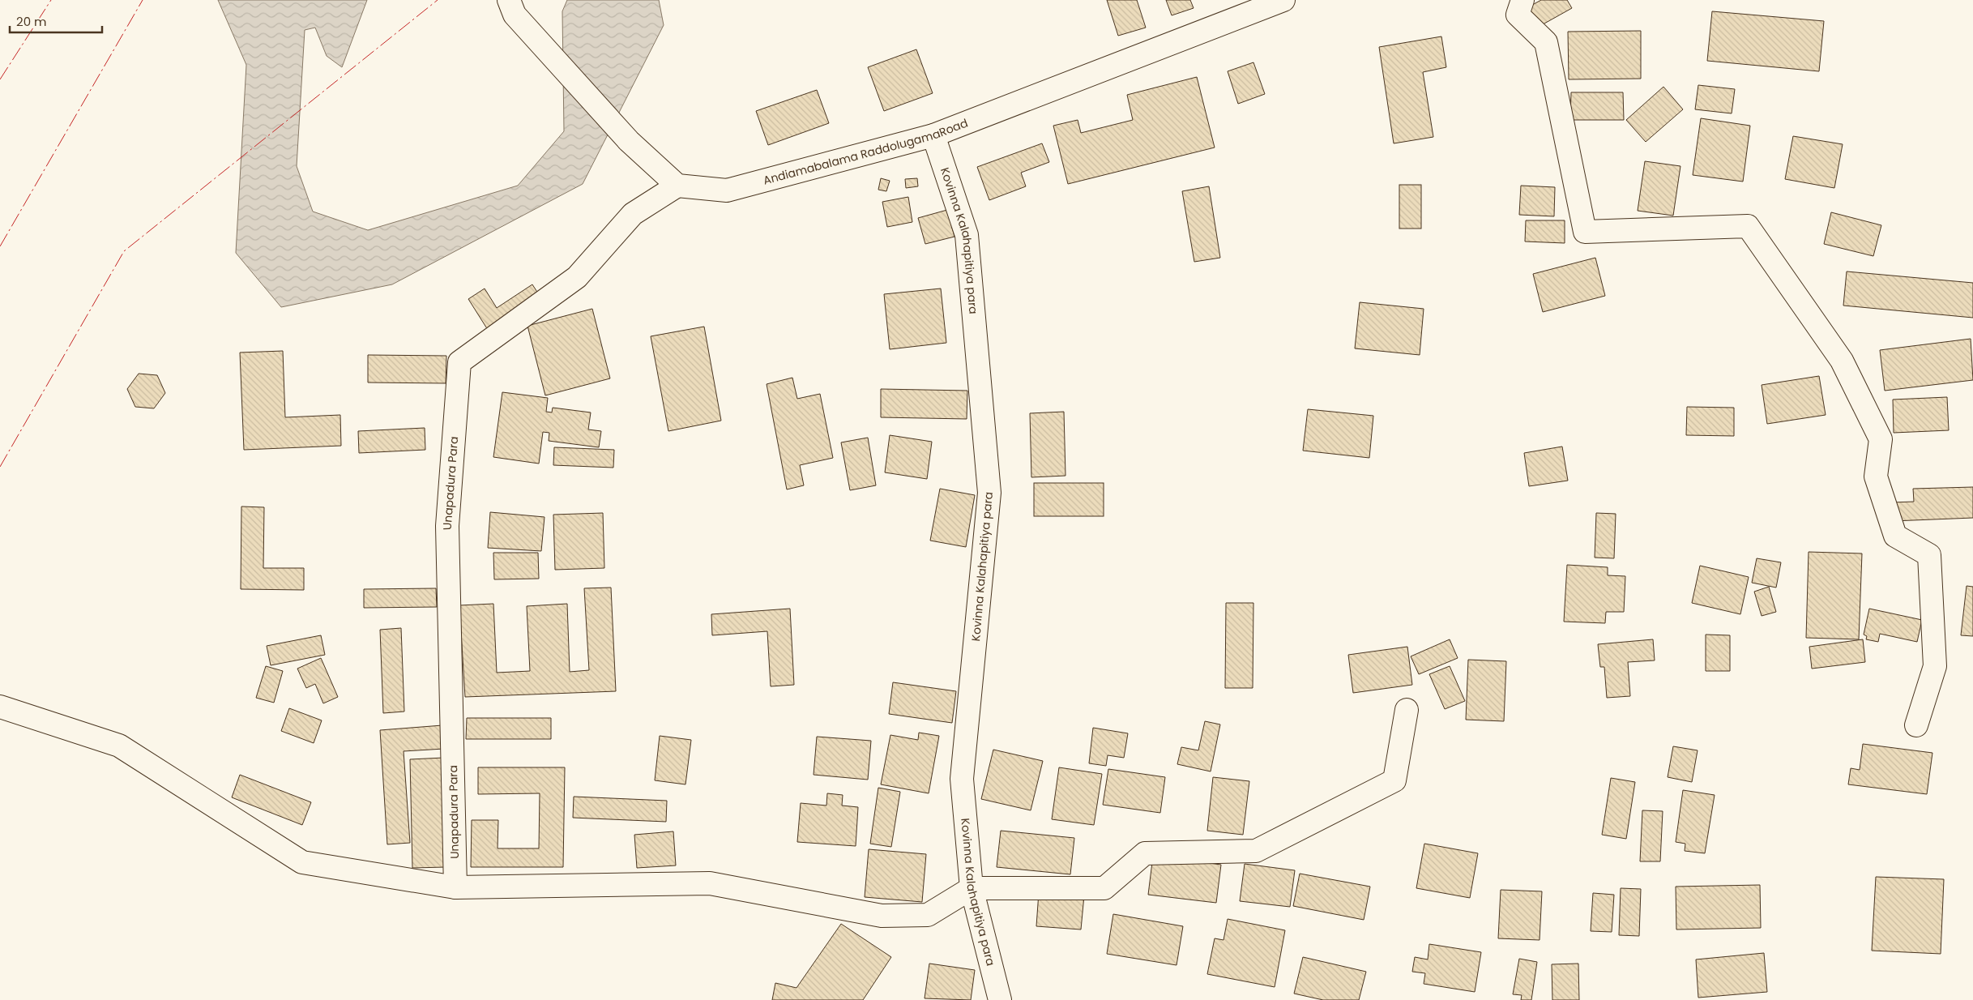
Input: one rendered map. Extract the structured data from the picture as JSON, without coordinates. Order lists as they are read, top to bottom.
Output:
{
  "streets": {
    "street": ["Andiamabalama RaddolugamaRoad", "Kovinna Kalahapitiya para", "Unapadura Para"]
  },
  "crossings": [
    ["Andiamabalama RaddolugamaRoad", "Kovinna Kalahapitiya para"],
    ["Andiamabalama RaddolugamaRoad", "Unapadura Para"]
  ],
  "scale_bar": "20 m"
}
